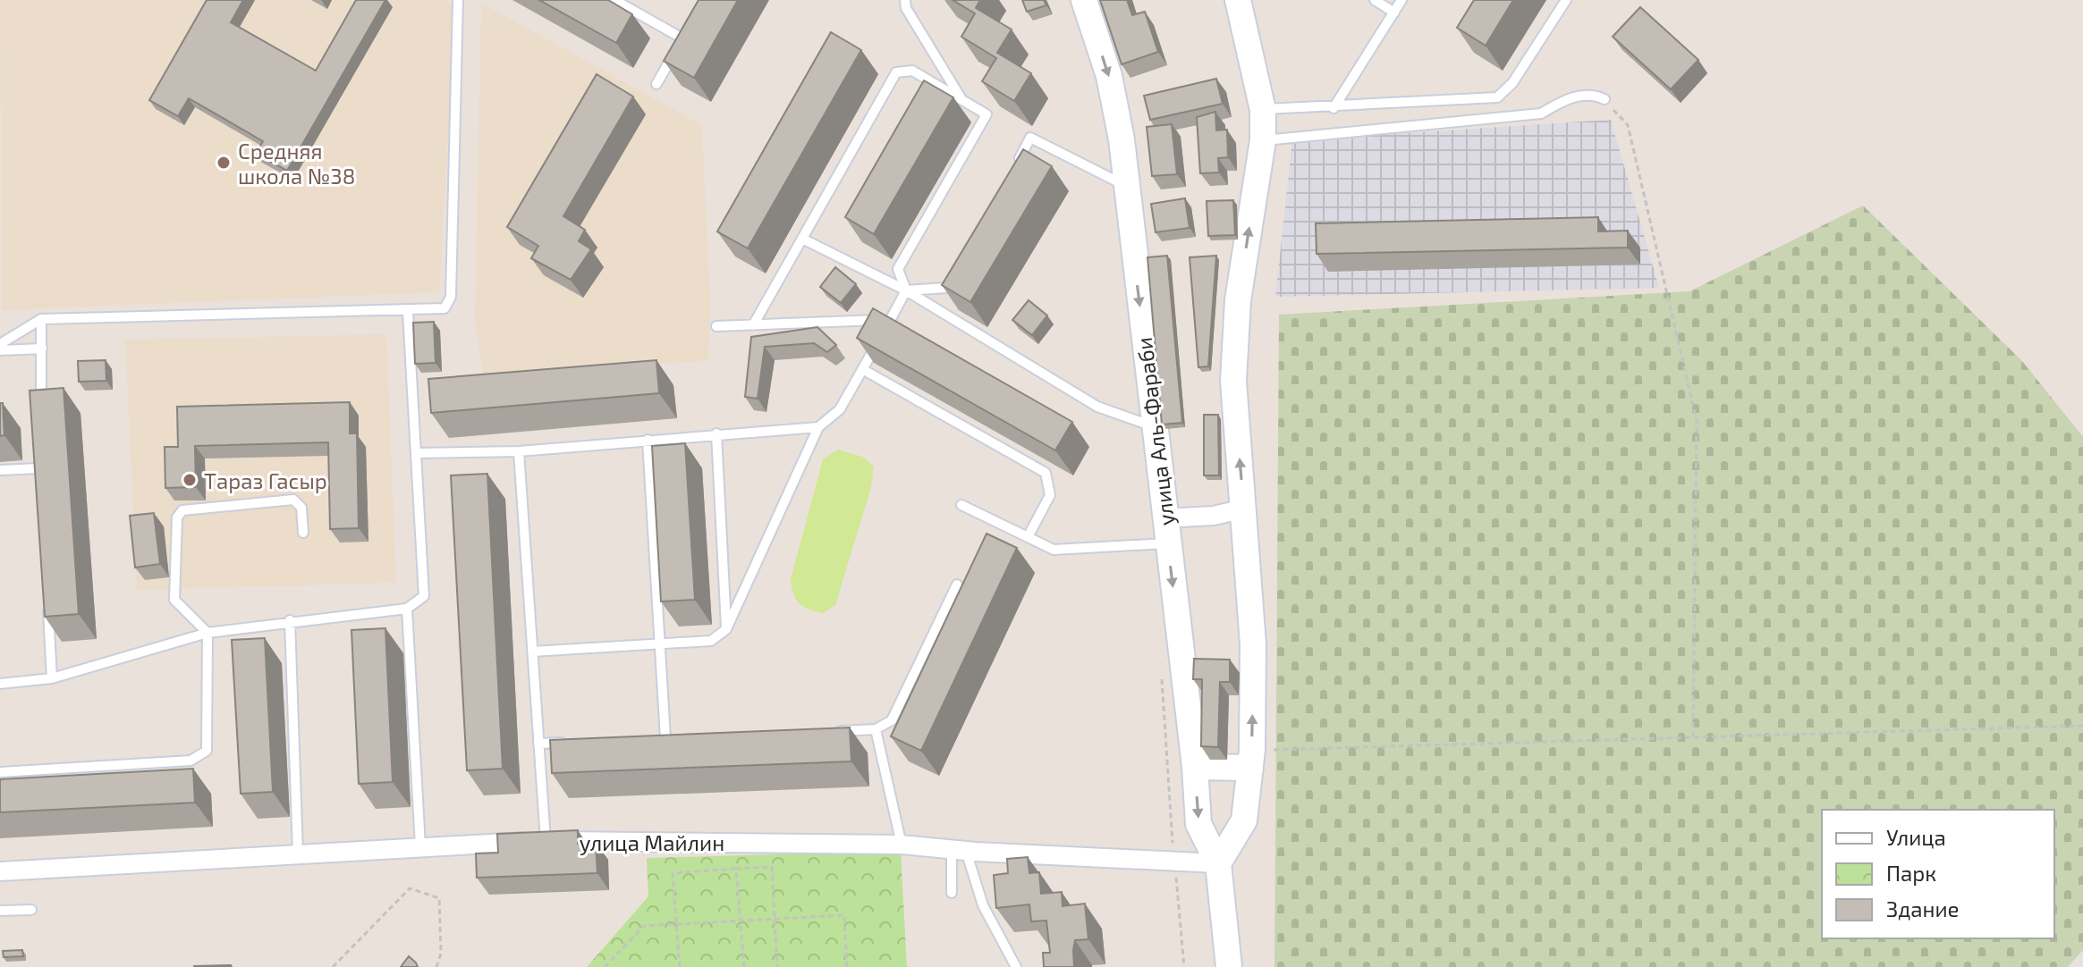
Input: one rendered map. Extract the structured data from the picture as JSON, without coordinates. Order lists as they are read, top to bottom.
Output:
{
  "streets": {
    "main road": ["улица Аль-Фараби"],
    "street": ["улица Майлин"]
  },
  "crossings": [
    ["улица Аль-Фараби", "улица Майлин"]
  ],
  "places": ["Средняя школа №38", "Тараз Гасыр"],
  "legend": ["Улица", "Парк", "Здание"]
}
